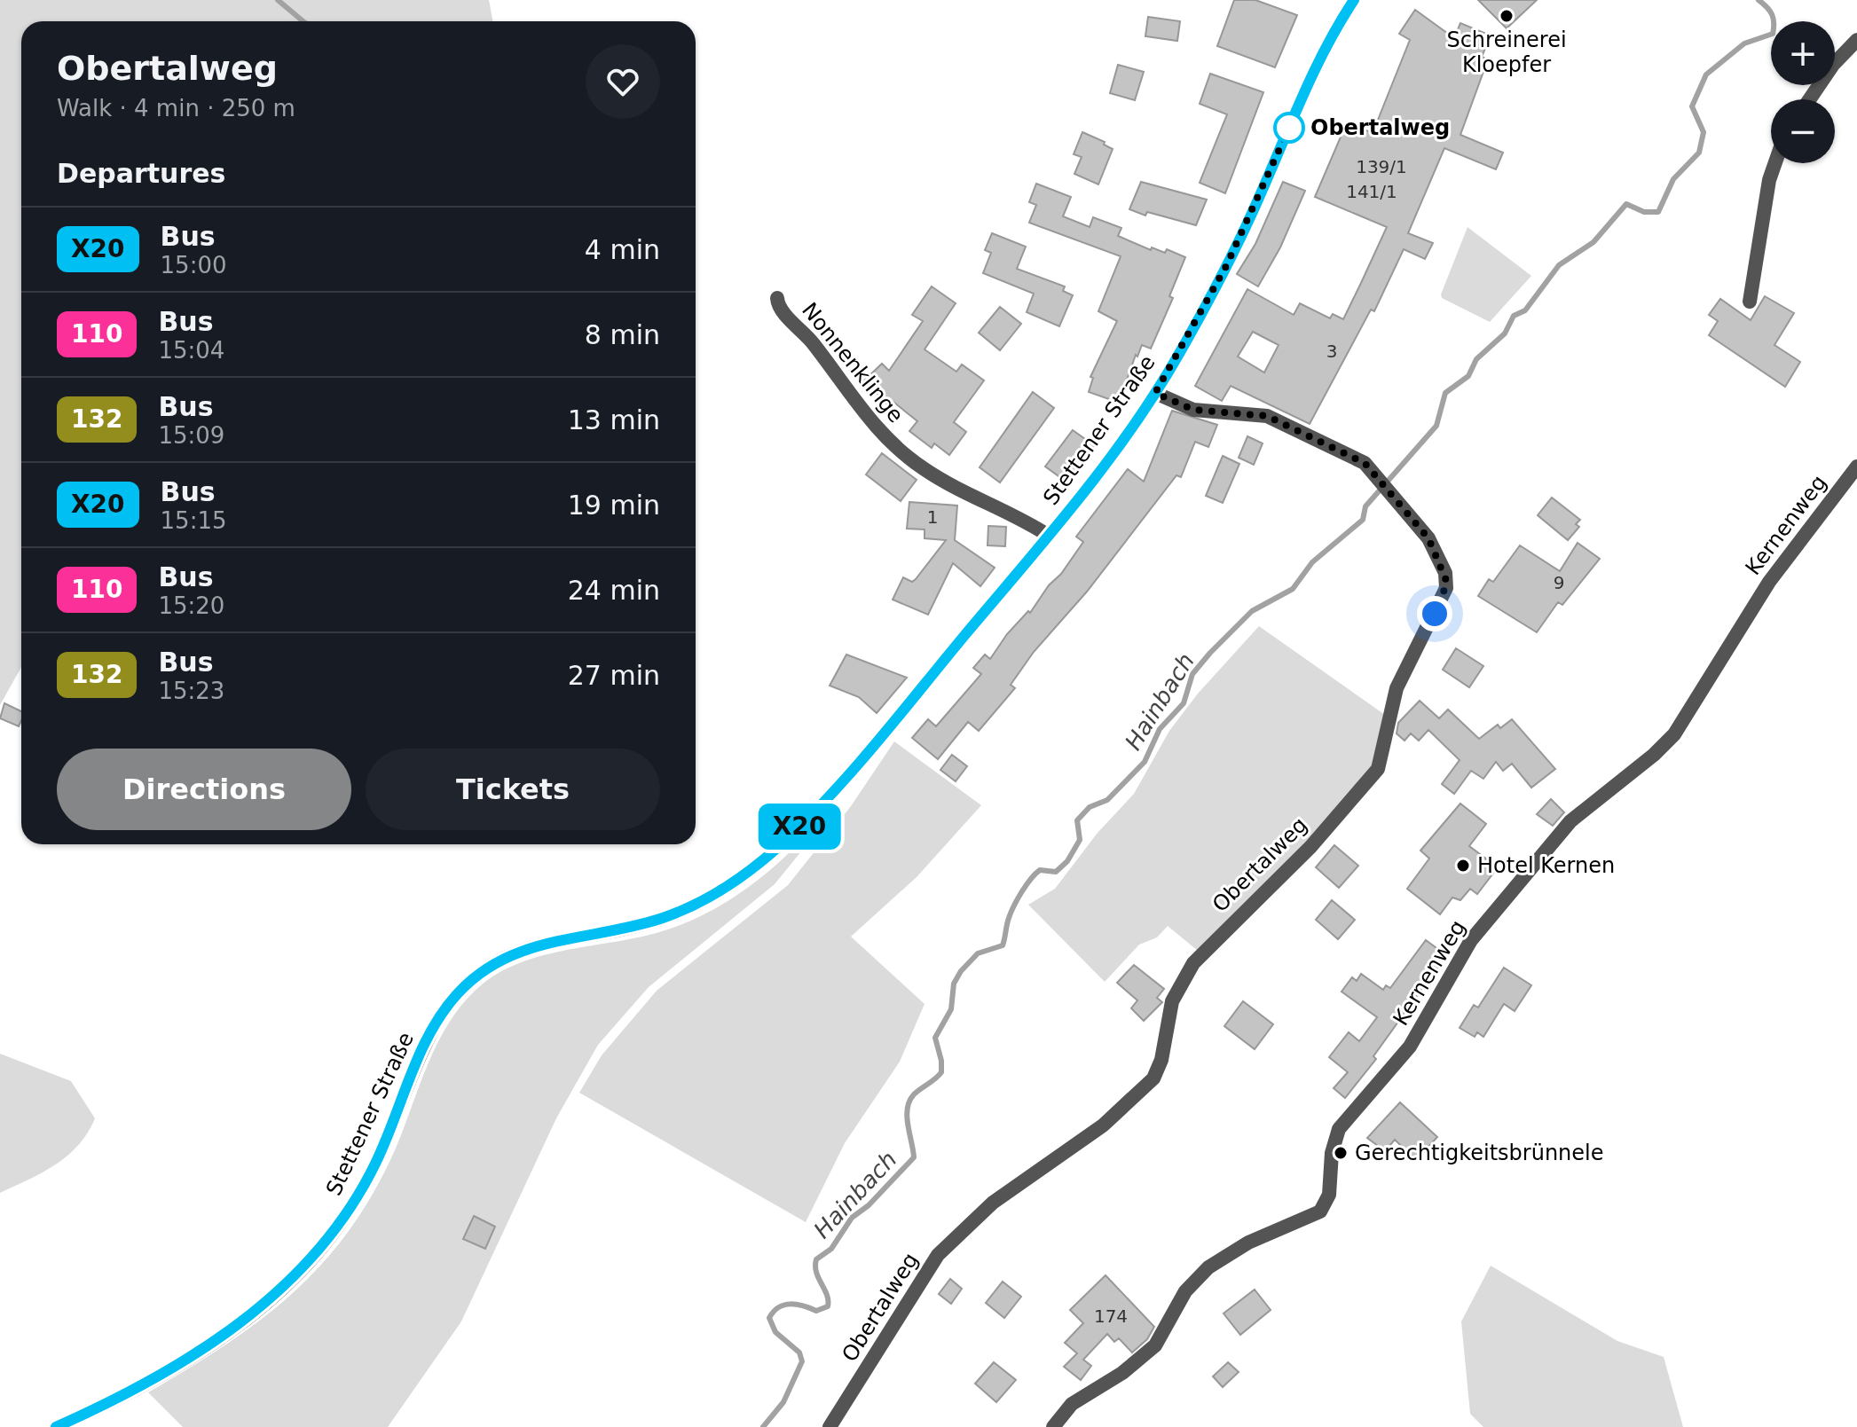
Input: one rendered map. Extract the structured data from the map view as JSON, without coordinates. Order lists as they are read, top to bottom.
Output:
{
  "streets": {
    "main road": ["Stettener Straße"],
    "street": ["Nonnenklinge", "Kernenweg", "Obertalweg"]
  },
  "crossings": [
    ["Nonnenklinge", "Stettener Straße"],
    ["Stettener Straße", "Obertalweg"]
  ],
  "water": ["Hainbach"],
  "places": [
    "Schreinerei Kloepfer",
    "Obertalweg",
    "Hotel Kernen",
    "Gerechtigkeitsbrünnele"
  ],
  "lines": ["bus line X20"],
  "house_numbers": [
    "139/1",
    "141/1",
    "3",
    "1",
    "9",
    "174"
  ],
  "page": {
    "on_map": "X20",
    "map_buttons": ["+", "−"],
    "heading": [
      ["Obertalweg", "Walk · 4 min · 250 m"],
      "Departures"
    ],
    "list": [
      {
        "mark": "X20",
        "name": "Bus",
        "note": "15:00",
        "value": "4 min"
      },
      {
        "mark": "110",
        "name": "Bus",
        "note": "15:04",
        "value": "8 min"
      },
      {
        "mark": "132",
        "name": "Bus",
        "note": "15:09",
        "value": "13 min"
      },
      {
        "mark": "X20",
        "name": "Bus",
        "note": "15:15",
        "value": "19 min"
      },
      {
        "mark": "110",
        "name": "Bus",
        "note": "15:20",
        "value": "24 min"
      },
      {
        "mark": "132",
        "name": "Bus",
        "note": "15:23",
        "value": "27 min"
      }
    ],
    "buttons": ["Directions", "Tickets"]
  }
}
